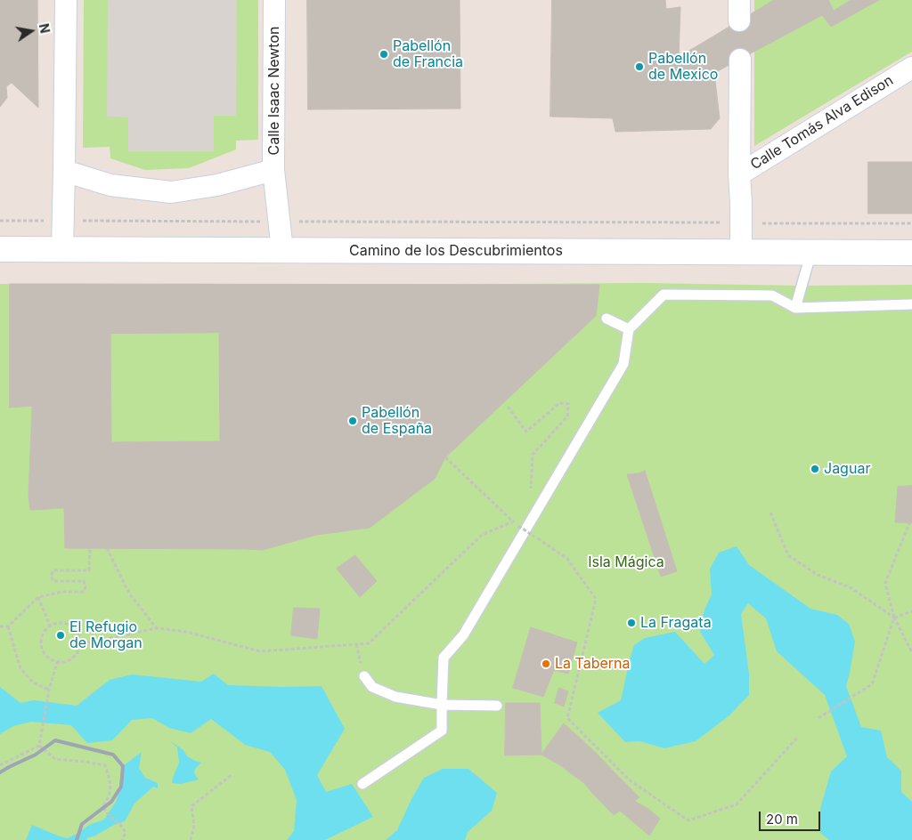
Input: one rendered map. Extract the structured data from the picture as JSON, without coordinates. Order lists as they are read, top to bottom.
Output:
{
  "streets": {
    "street": ["Calle Isaac Newton", "Calle Tomás Alva Edison", "Camino de los Descubrimientos"]
  },
  "parks": ["Isla Mágica"],
  "places": [
    "Pabellón de Francia",
    "Pabellón de Mexico",
    "Pabellón de España",
    "Jaguar",
    "La Fragata",
    "El Refugio de Morgan",
    "La Taberna"
  ],
  "scale_bar": "20 m",
  "north": "right"
}
